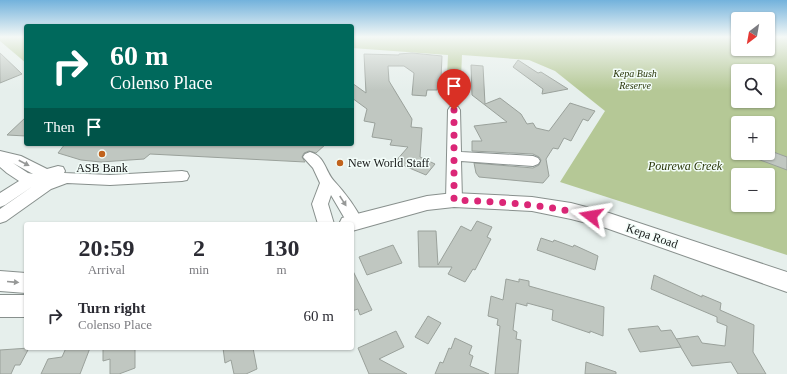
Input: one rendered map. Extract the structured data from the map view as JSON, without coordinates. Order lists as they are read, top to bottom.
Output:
{
  "streets": {
    "main road": ["Kepa Road"]
  },
  "parks": ["Kepa Bush Reserve", "Pourewa Creek"],
  "places": ["ASB Bank", "New World Staff"],
  "north": "bottom left",
  "page": {
    "map_buttons": ["+", "−"],
    "turn": ["60 m", "Colenso Place"],
    "then": "Then",
    "eta": [
      "20:59",
      "Arrival",
      "2",
      "min",
      "130",
      "m"
    ],
    "list": [
      {
        "name": "Turn right",
        "note": "Colenso Place",
        "value": "60 m"
      }
    ]
  }
}
